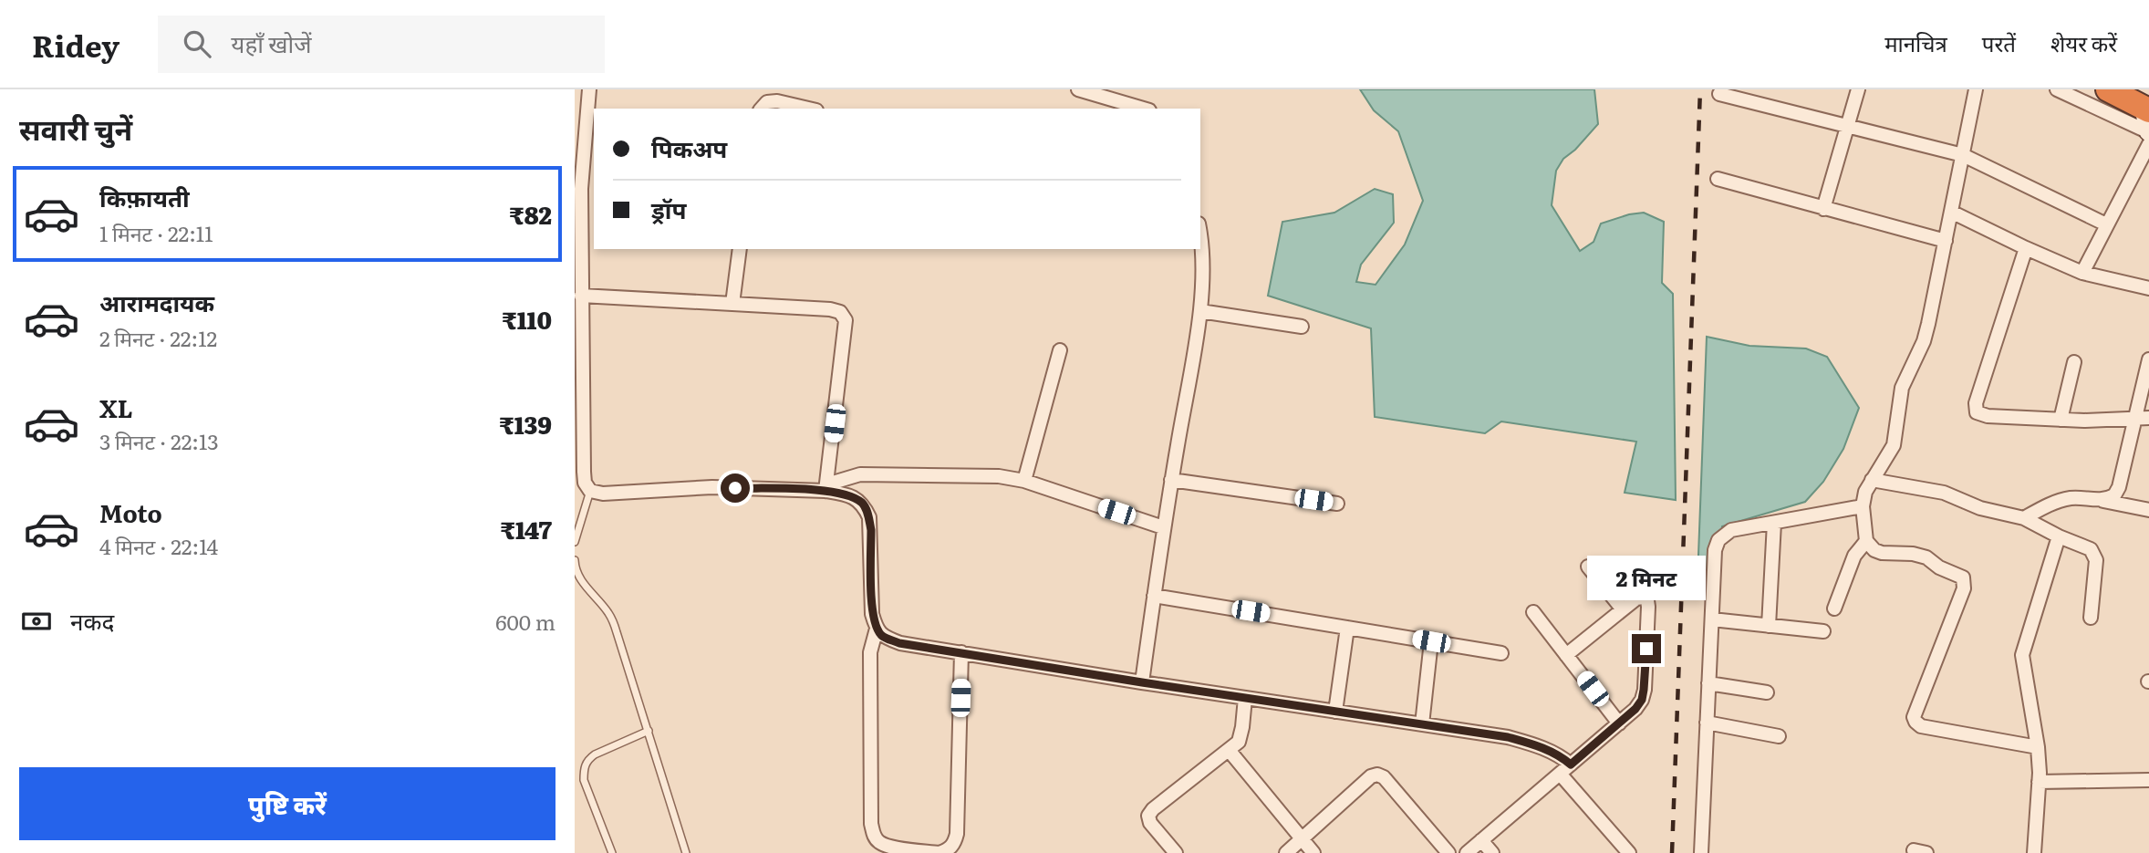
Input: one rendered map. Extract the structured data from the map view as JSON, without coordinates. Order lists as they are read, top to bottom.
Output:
{
  "page": {
    "header": "Ridey",
    "search": "यहाँ खोजें",
    "nav": ["मानचित्र", "परतें", "शेयर करें"],
    "heading": "सवारी चुनें",
    "banner": ["पिकअप", "ड्रॉप"],
    "list": [
      {
        "name": "किफ़ायती",
        "note": "1 मिनट · 22:11",
        "value": "₹82"
      },
      {
        "name": "आरामदायक",
        "note": "2 मिनट · 22:12",
        "value": "₹110"
      },
      {
        "name": "XL",
        "note": "3 मिनट · 22:13",
        "value": "₹139"
      },
      {
        "name": "Moto",
        "note": "4 मिनट · 22:14",
        "value": "₹147"
      }
    ],
    "bubble": "2 मिनट",
    "pay": ["नकद", "600 m"],
    "buttons": "पुष्टि करें"
  }
}
